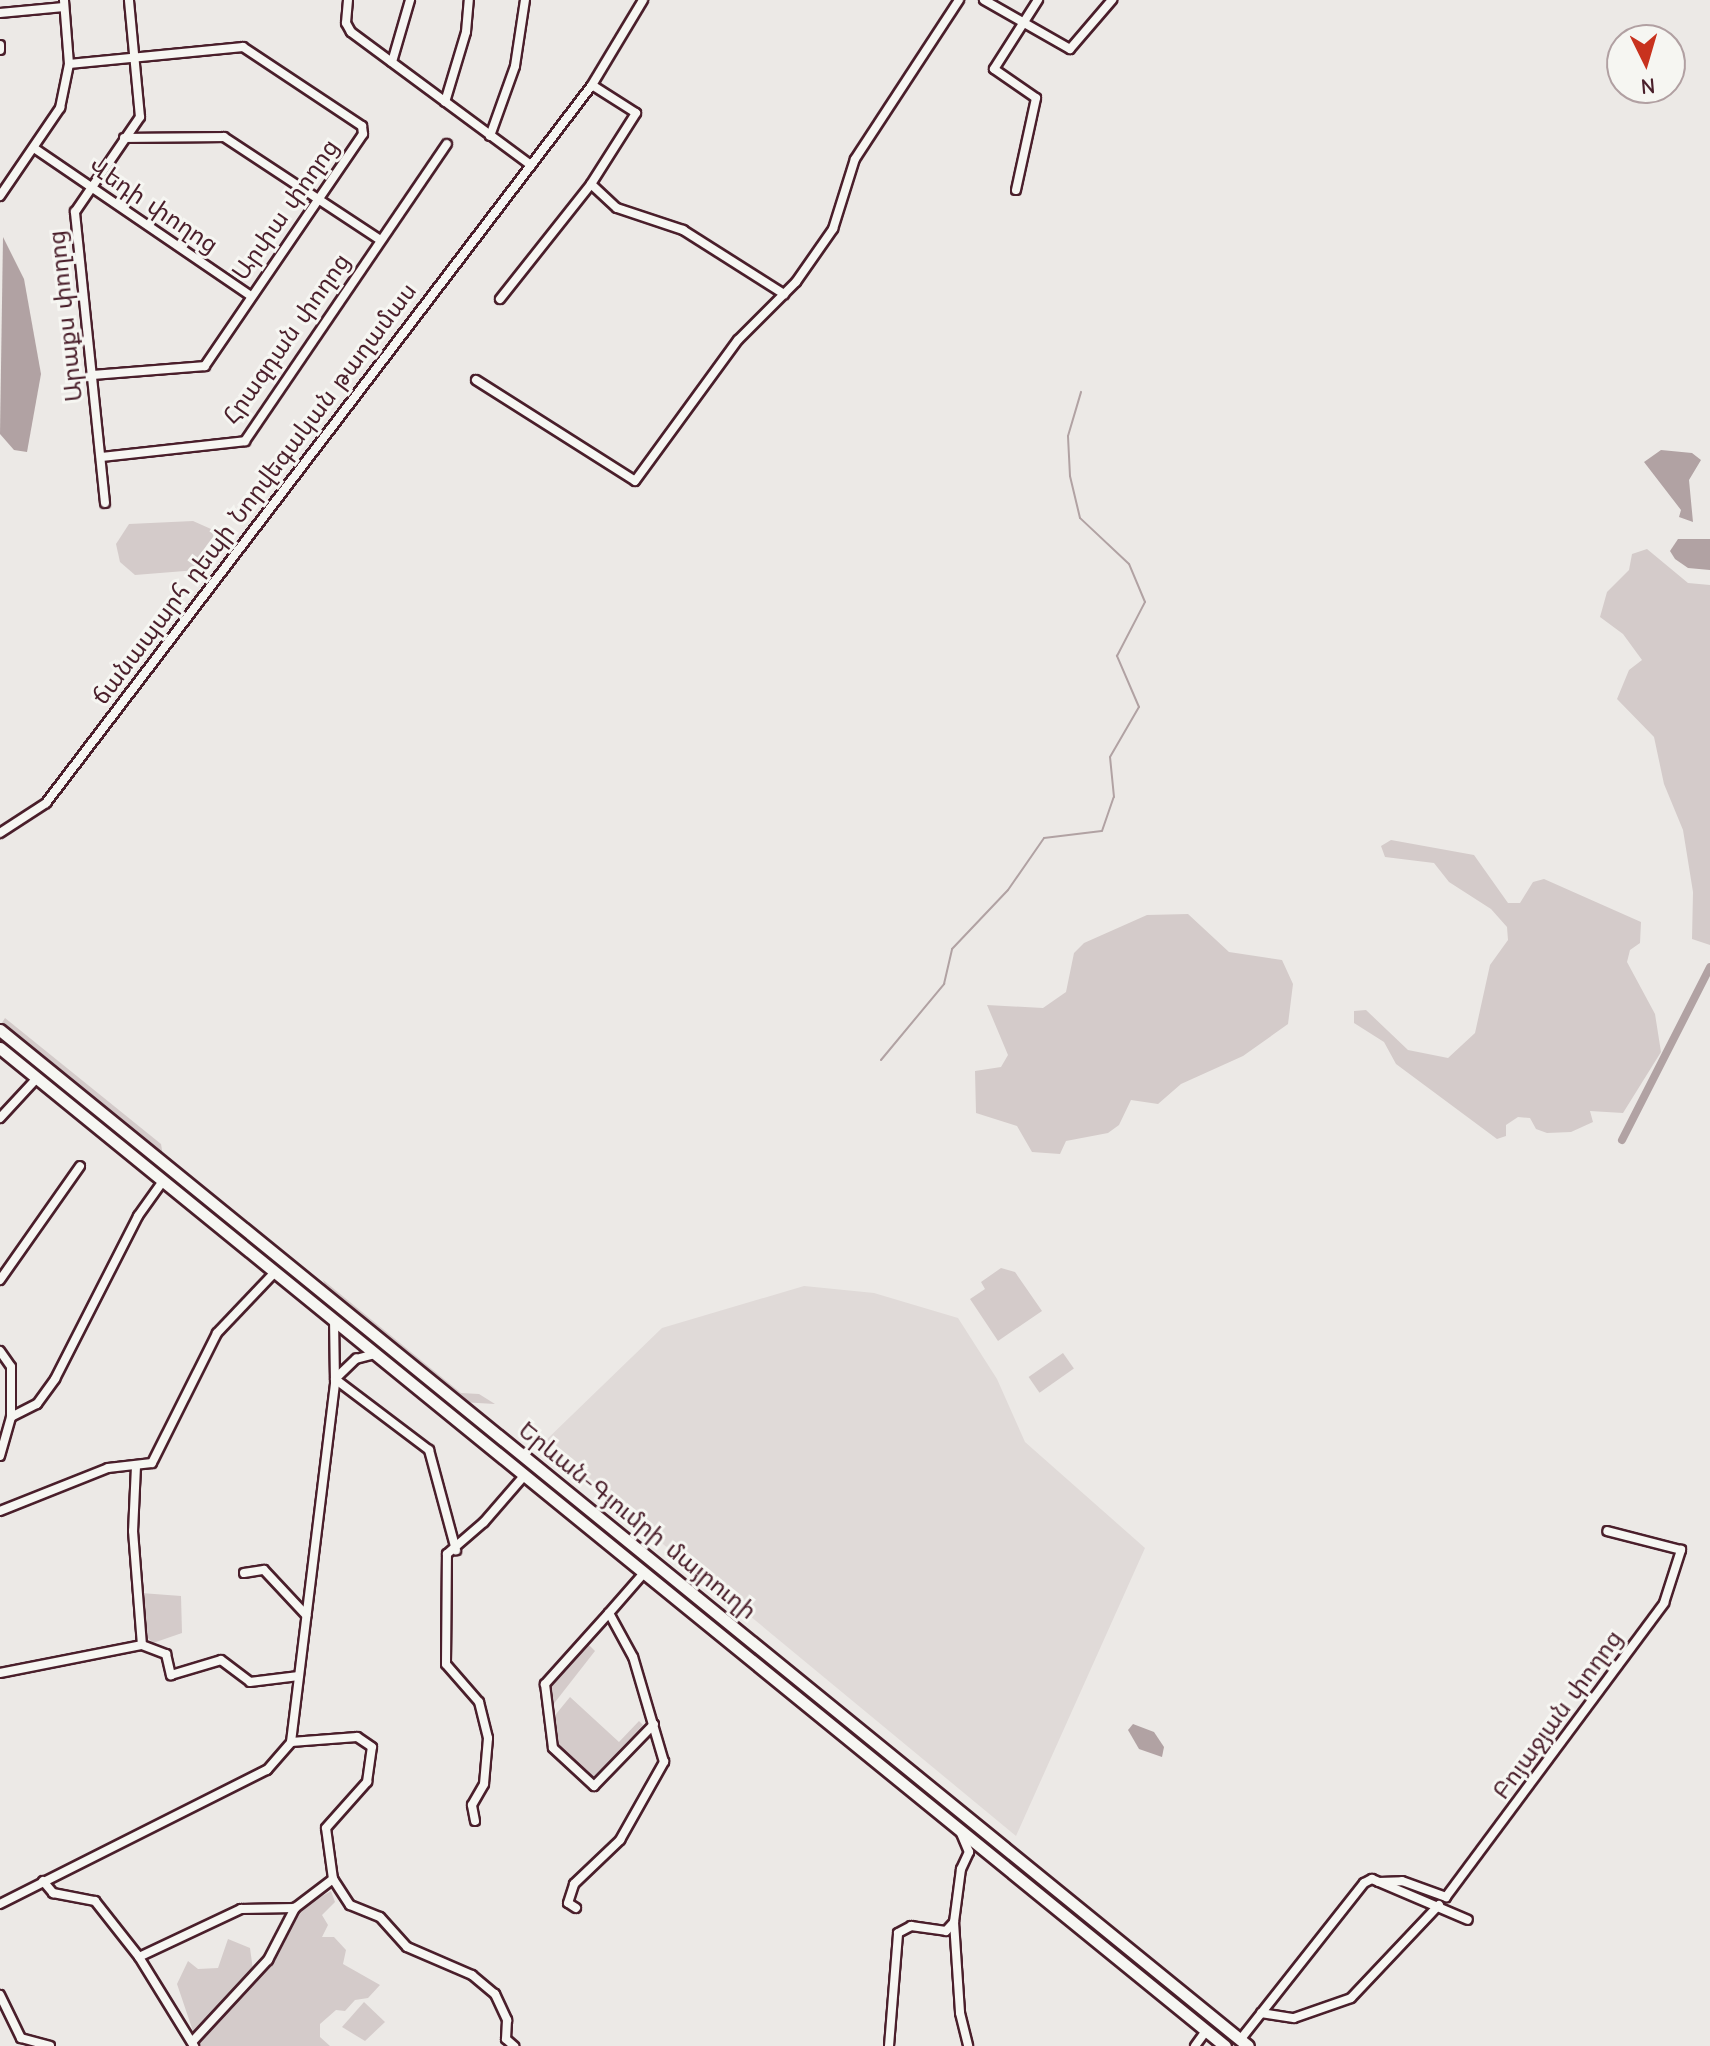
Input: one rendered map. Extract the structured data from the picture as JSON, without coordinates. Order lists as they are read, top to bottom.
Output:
{
  "streets": {
    "highway": ["Երևան-Գյումրի մայրուղի"],
    "street": [
      "Վեդի փողոց",
      "Արփա փողոց",
      "Արաքս փողոց",
      "Հրազդան փողոց",
      "ճանապարհ դեպի Նորվեգական թաղամաս",
      "Բոյաջյան փողոց"
    ]
  },
  "crossings": [
    ["Վեդի փողոց", "Արփա փողոց"],
    ["Վեդի փողոց", "Արաքս փողոց"],
    ["Արփա փողոց", "Արաքս փողոց"],
    ["Արաքս փողոց", "Հրազդան փողոց"]
  ],
  "north": "bottom"
}
